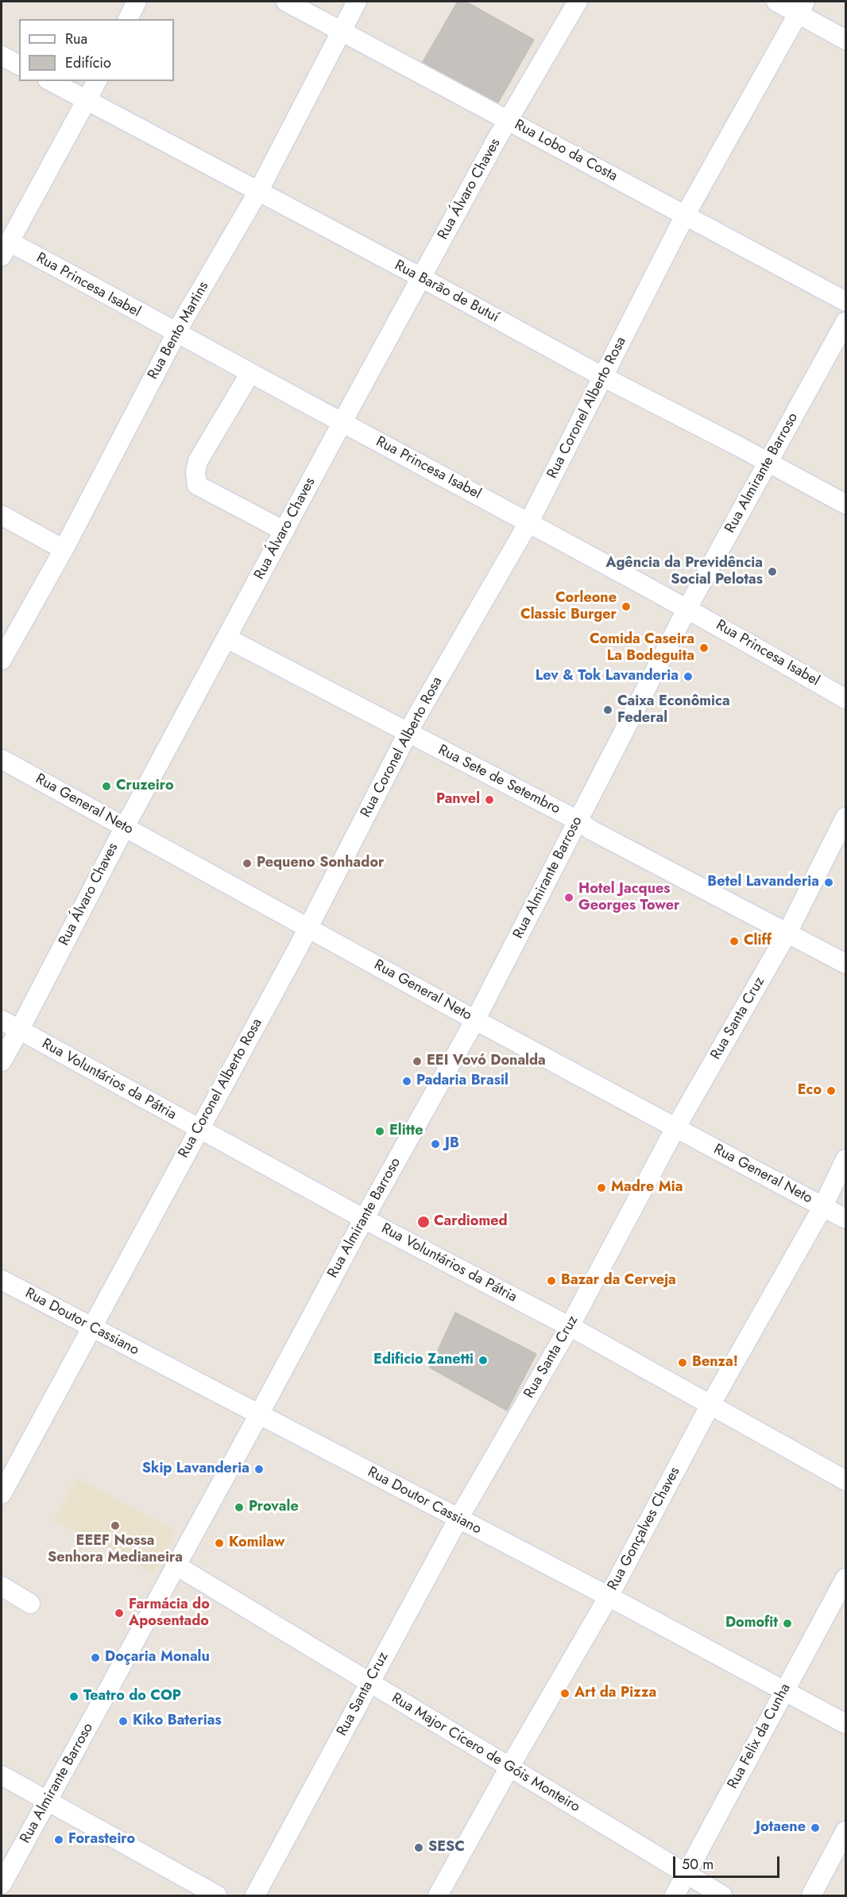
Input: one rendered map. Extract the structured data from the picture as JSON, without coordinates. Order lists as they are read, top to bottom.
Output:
{
  "streets": {
    "street": [
      "Rua Lobo da Costa",
      "Rua Álvaro Chaves",
      "Rua Princesa Isabel",
      "Rua Barão de Butuí",
      "Rua Bento Martins",
      "Rua Coronel Alberto Rosa",
      "Rua Almirante Barroso",
      "Rua Sete de Setembro",
      "Rua General Neto",
      "Rua Santa Cruz",
      "Rua Voluntários da Pátria",
      "Rua Doutor Cassiano",
      "Rua Gonçalves Chaves",
      "Rua Felix da Cunha",
      "Rua Major Cícero de Góis Monteiro"
    ]
  },
  "crossings": [
    ["Rua Lobo da Costa", "Rua Álvaro Chaves"],
    ["Rua Lobo da Costa", "Rua Bento Martins"],
    ["Rua Lobo da Costa", "Rua Coronel Alberto Rosa"],
    ["Rua Álvaro Chaves", "Rua Princesa Isabel"],
    ["Rua Álvaro Chaves", "Rua Barão de Butuí"],
    ["Rua Álvaro Chaves", "Rua Sete de Setembro"],
    ["Rua Álvaro Chaves", "Rua General Neto"],
    ["Rua Álvaro Chaves", "Rua Voluntários da Pátria"],
    ["Rua Princesa Isabel", "Rua Bento Martins"],
    ["Rua Princesa Isabel", "Rua Coronel Alberto Rosa"],
    ["Rua Princesa Isabel", "Rua Almirante Barroso"],
    ["Rua Barão de Butuí", "Rua Bento Martins"],
    ["Rua Barão de Butuí", "Rua Coronel Alberto Rosa"],
    ["Rua Barão de Butuí", "Rua Almirante Barroso"],
    ["Rua Coronel Alberto Rosa", "Rua Sete de Setembro"],
    ["Rua Coronel Alberto Rosa", "Rua General Neto"],
    ["Rua Coronel Alberto Rosa", "Rua Voluntários da Pátria"],
    ["Rua Coronel Alberto Rosa", "Rua Doutor Cassiano"],
    ["Rua Almirante Barroso", "Rua Sete de Setembro"],
    ["Rua Almirante Barroso", "Rua General Neto"],
    ["Rua Almirante Barroso", "Rua Voluntários da Pátria"],
    ["Rua Almirante Barroso", "Rua Doutor Cassiano"],
    ["Rua Almirante Barroso", "Rua Major Cícero de Góis Monteiro"],
    ["Rua Sete de Setembro", "Rua Santa Cruz"],
    ["Rua General Neto", "Rua Santa Cruz"],
    ["Rua General Neto", "Rua Gonçalves Chaves"],
    ["Rua Santa Cruz", "Rua Voluntários da Pátria"],
    ["Rua Santa Cruz", "Rua Doutor Cassiano"],
    ["Rua Santa Cruz", "Rua Major Cícero de Góis Monteiro"],
    ["Rua Voluntários da Pátria", "Rua Gonçalves Chaves"],
    ["Rua Doutor Cassiano", "Rua Gonçalves Chaves"],
    ["Rua Doutor Cassiano", "Rua Felix da Cunha"],
    ["Rua Gonçalves Chaves", "Rua Major Cícero de Góis Monteiro"],
    ["Rua Felix da Cunha", "Rua Major Cícero de Góis Monteiro"]
  ],
  "places": [
    "Agência da Previdência Social Pelotas",
    "Corleone Classic Burger",
    "Comida Caseira La Bodeguita",
    "Lev & Tok Lavanderia",
    "Caixa Econômica Federal",
    "Cruzeiro",
    "Panvel",
    "Pequeno Sonhador",
    "Betel Lavanderia",
    "Hotel Jacques Georges Tower",
    "Cliff",
    "EEI Vovó Donalda",
    "Padaria Brasil",
    "Eco",
    "Elitte",
    "JB",
    "Madre Mia",
    "Cardiomed",
    "Bazar da Cerveja",
    "Edificio Zanetti",
    "Benza!",
    "Skip Lavanderia",
    "Provale",
    "EEEF Nossa Senhora Medianeira",
    "Komilaw",
    "Farmácia do Aposentado",
    "Domofit",
    "Doçaria Monalu",
    "Art da Pizza",
    "Teatro do COP",
    "Kiko Baterias",
    "Jotaene",
    "Forasteiro",
    "SESC"
  ],
  "legend": ["Rua", "Edifício"],
  "scale_bar": "50 m"
}
